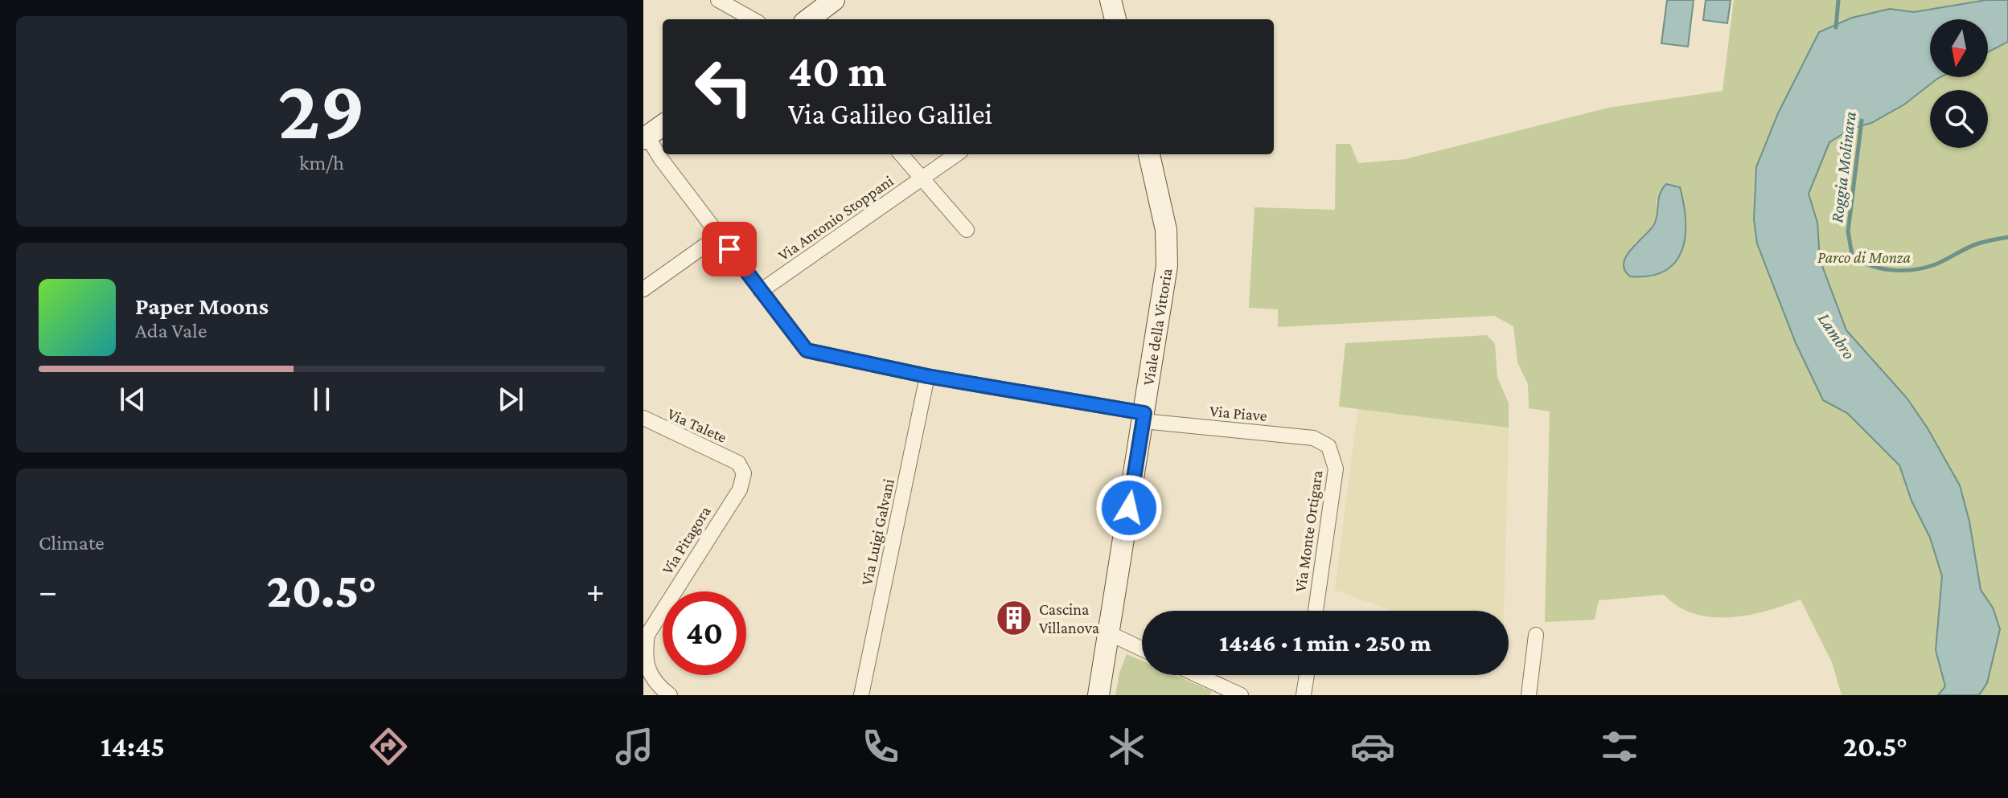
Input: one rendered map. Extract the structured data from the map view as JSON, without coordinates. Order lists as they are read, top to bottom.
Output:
{
  "streets": {
    "street": [
      "Via Antonio Stoppani",
      "Viale della Vittoria",
      "Via Piave",
      "Via Talete",
      "Via Monte Ortigara",
      "Via Luigi Galvani",
      "Via Pitagora"
    ]
  },
  "crossings": [
    ["Via Antonio Stoppani", "Via Piave"],
    ["Viale della Vittoria", "Via Piave"],
    ["Via Piave", "Via Monte Ortigara"],
    ["Via Piave", "Via Luigi Galvani"],
    ["Via Talete", "Via Pitagora"]
  ],
  "water": ["Roggia Molinara", "Lambro"],
  "parks": ["Parco di Monza"],
  "places": {
    "building": ["Cascina Villanova"]
  },
  "north": "bottom",
  "page": {
    "tile": [
      ["29", "km/h"],
      "Climate"
    ],
    "turn": ["40 m", "Via Galileo Galilei"],
    "song": ["Paper Moons", "Ada Vale"],
    "heat": ["−", "20.5°", "+"],
    "limit": "40",
    "trip": "14:46 · 1 min · 250 m",
    "tabs": ["14:45", "20.5°"]
  }
}
